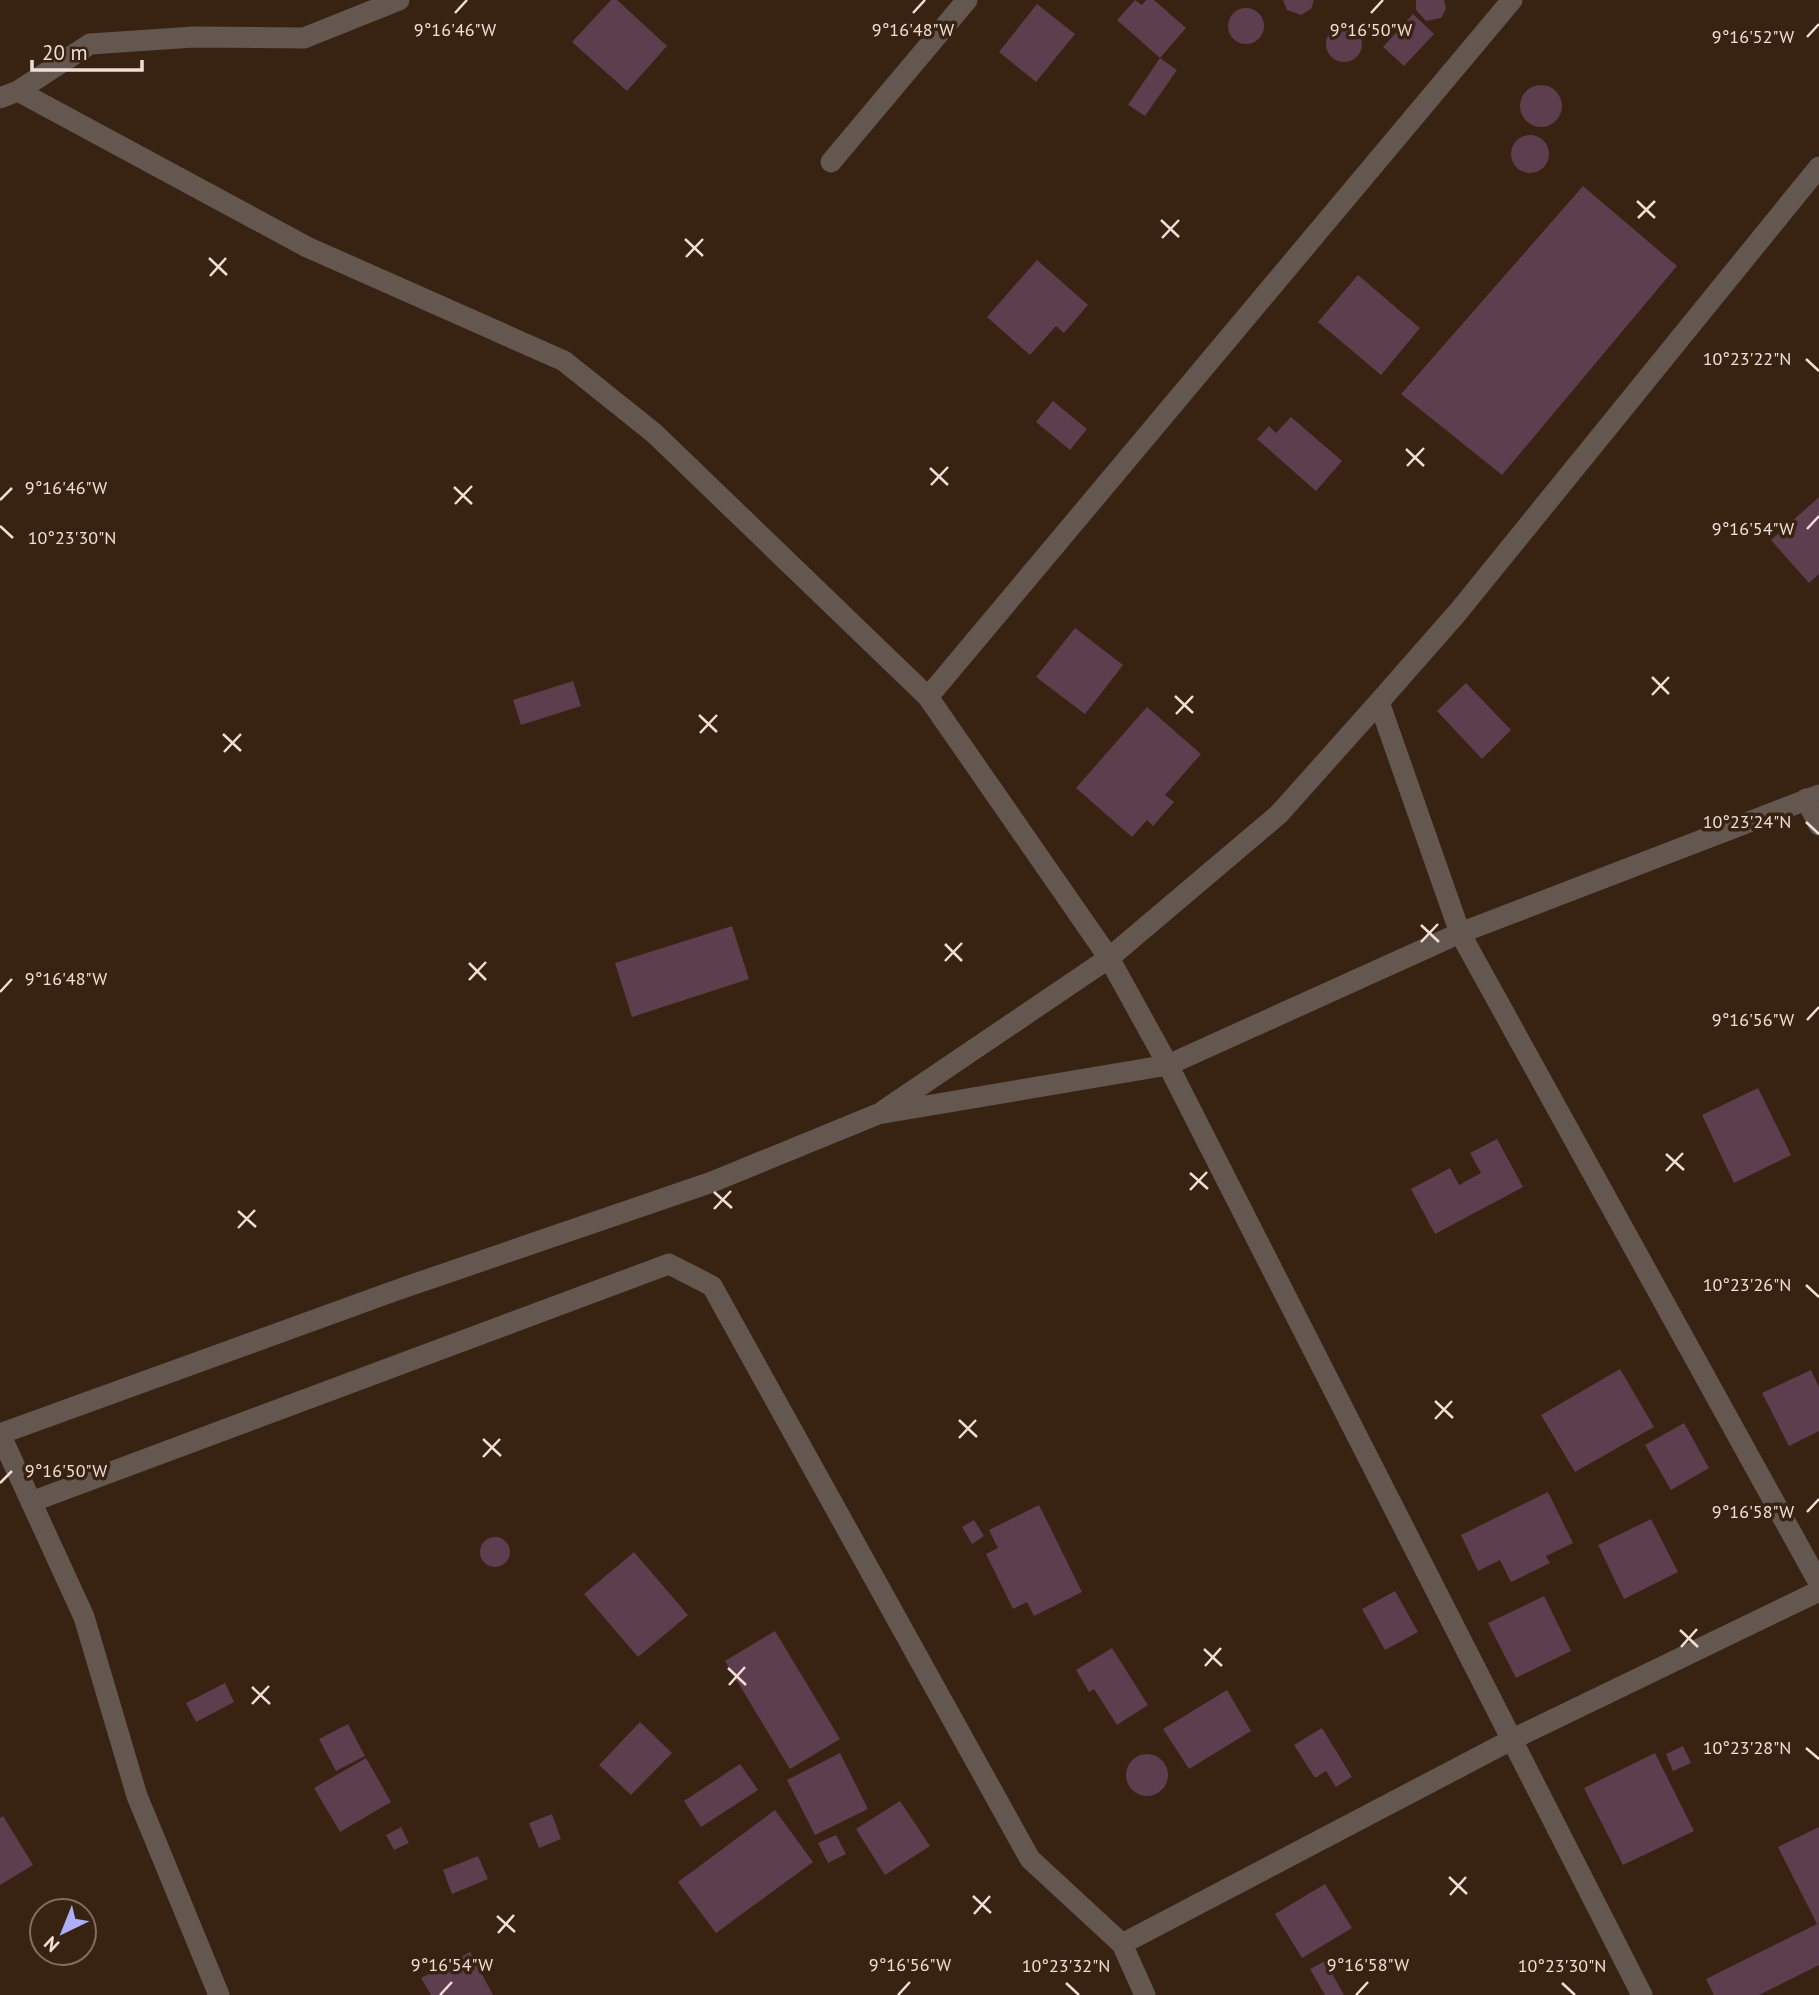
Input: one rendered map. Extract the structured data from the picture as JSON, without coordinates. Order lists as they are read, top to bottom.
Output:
{
  "scale_bar": "20 m",
  "north": "bottom left",
  "coordinates": [
    "9°16'46\"W",
    "9°16'48\"W",
    "9°16'50\"W",
    "9°16'52\"W",
    "10°23'22\"N",
    "9°16'54\"W",
    "10°23'30\"N",
    "10°23'24\"N",
    "9°16'56\"W",
    "10°23'26\"N",
    "9°16'58\"W",
    "10°23'28\"N",
    "10°23'32\"N"
  ]
}
